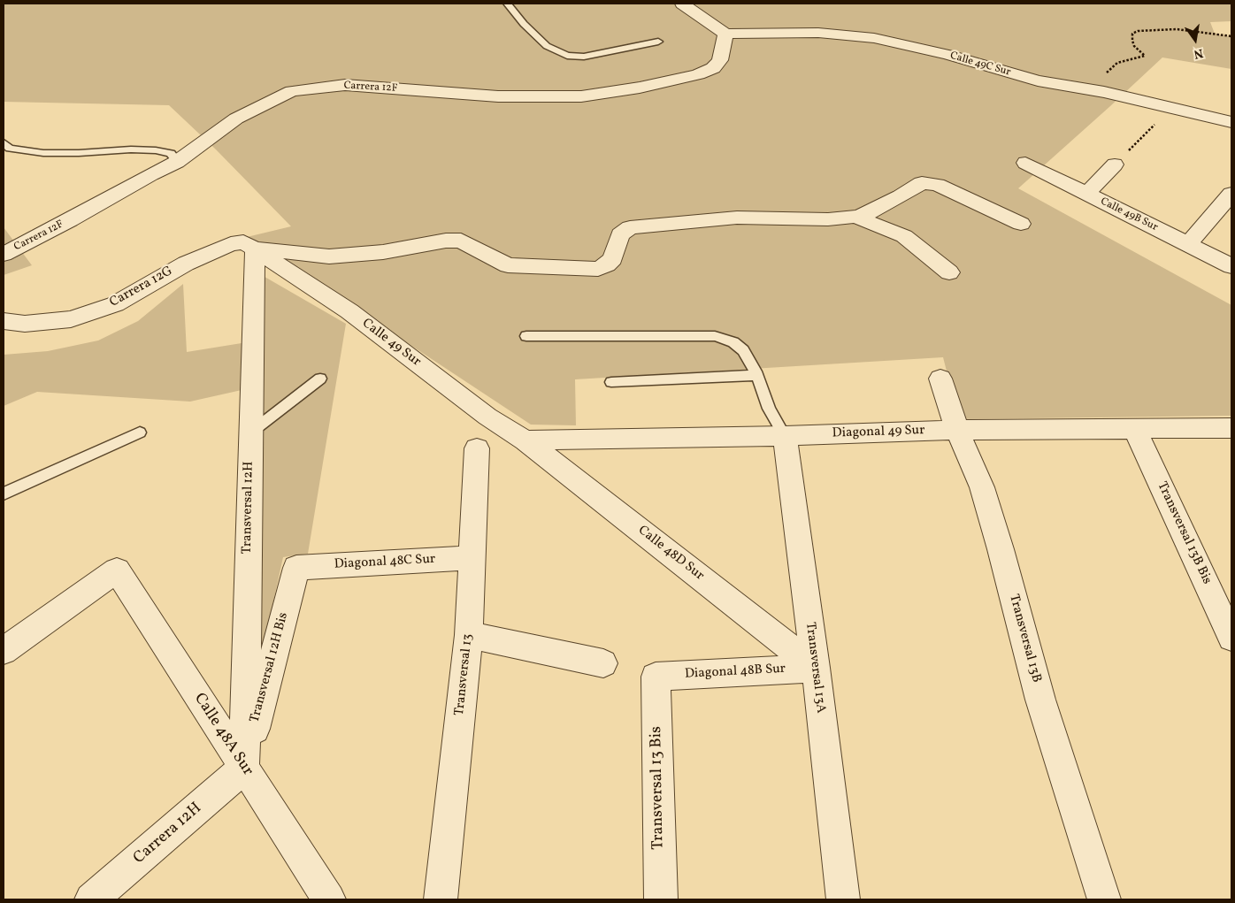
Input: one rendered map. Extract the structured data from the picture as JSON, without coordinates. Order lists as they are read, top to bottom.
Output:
{
  "streets": {
    "street": [
      "Calle 49C Sur",
      "Carrera 12F",
      "Calle 49B Sur",
      "Carrera 12G",
      "Calle 49 Sur",
      "Diagonal 49 Sur",
      "Transversal 12H",
      "Transversal 13B Bis",
      "Calle 48D Sur",
      "Diagonal 48C Sur",
      "Transversal 13B",
      "Transversal 12H Bis",
      "Transversal 13A",
      "Diagonal 48B Sur",
      "Transversal 13",
      "Calle 48A Sur",
      "Transversal 13 Bis",
      "Carrera 12H"
    ]
  },
  "crossings": [
    ["Calle 49C Sur", "Carrera 12F"],
    ["Carrera 12G", "Calle 49 Sur"],
    ["Carrera 12G", "Transversal 12H"],
    ["Calle 49 Sur", "Diagonal 49 Sur"],
    ["Calle 49 Sur", "Transversal 12H"],
    ["Calle 49 Sur", "Calle 48D Sur"],
    ["Diagonal 49 Sur", "Transversal 13B Bis"],
    ["Diagonal 49 Sur", "Calle 48D Sur"],
    ["Diagonal 49 Sur", "Transversal 13B"],
    ["Diagonal 49 Sur", "Transversal 13A"],
    ["Transversal 12H", "Transversal 12H Bis"],
    ["Transversal 12H", "Calle 48A Sur"],
    ["Transversal 12H", "Carrera 12H"],
    ["Calle 48D Sur", "Transversal 13A"],
    ["Calle 48D Sur", "Diagonal 48B Sur"],
    ["Diagonal 48C Sur", "Transversal 12H Bis"],
    ["Diagonal 48C Sur", "Transversal 13"],
    ["Transversal 12H Bis", "Calle 48A Sur"],
    ["Transversal 12H Bis", "Carrera 12H"],
    ["Transversal 13A", "Diagonal 48B Sur"],
    ["Diagonal 48B Sur", "Transversal 13 Bis"],
    ["Calle 48A Sur", "Carrera 12H"]
  ],
  "north": "bottom"
}
